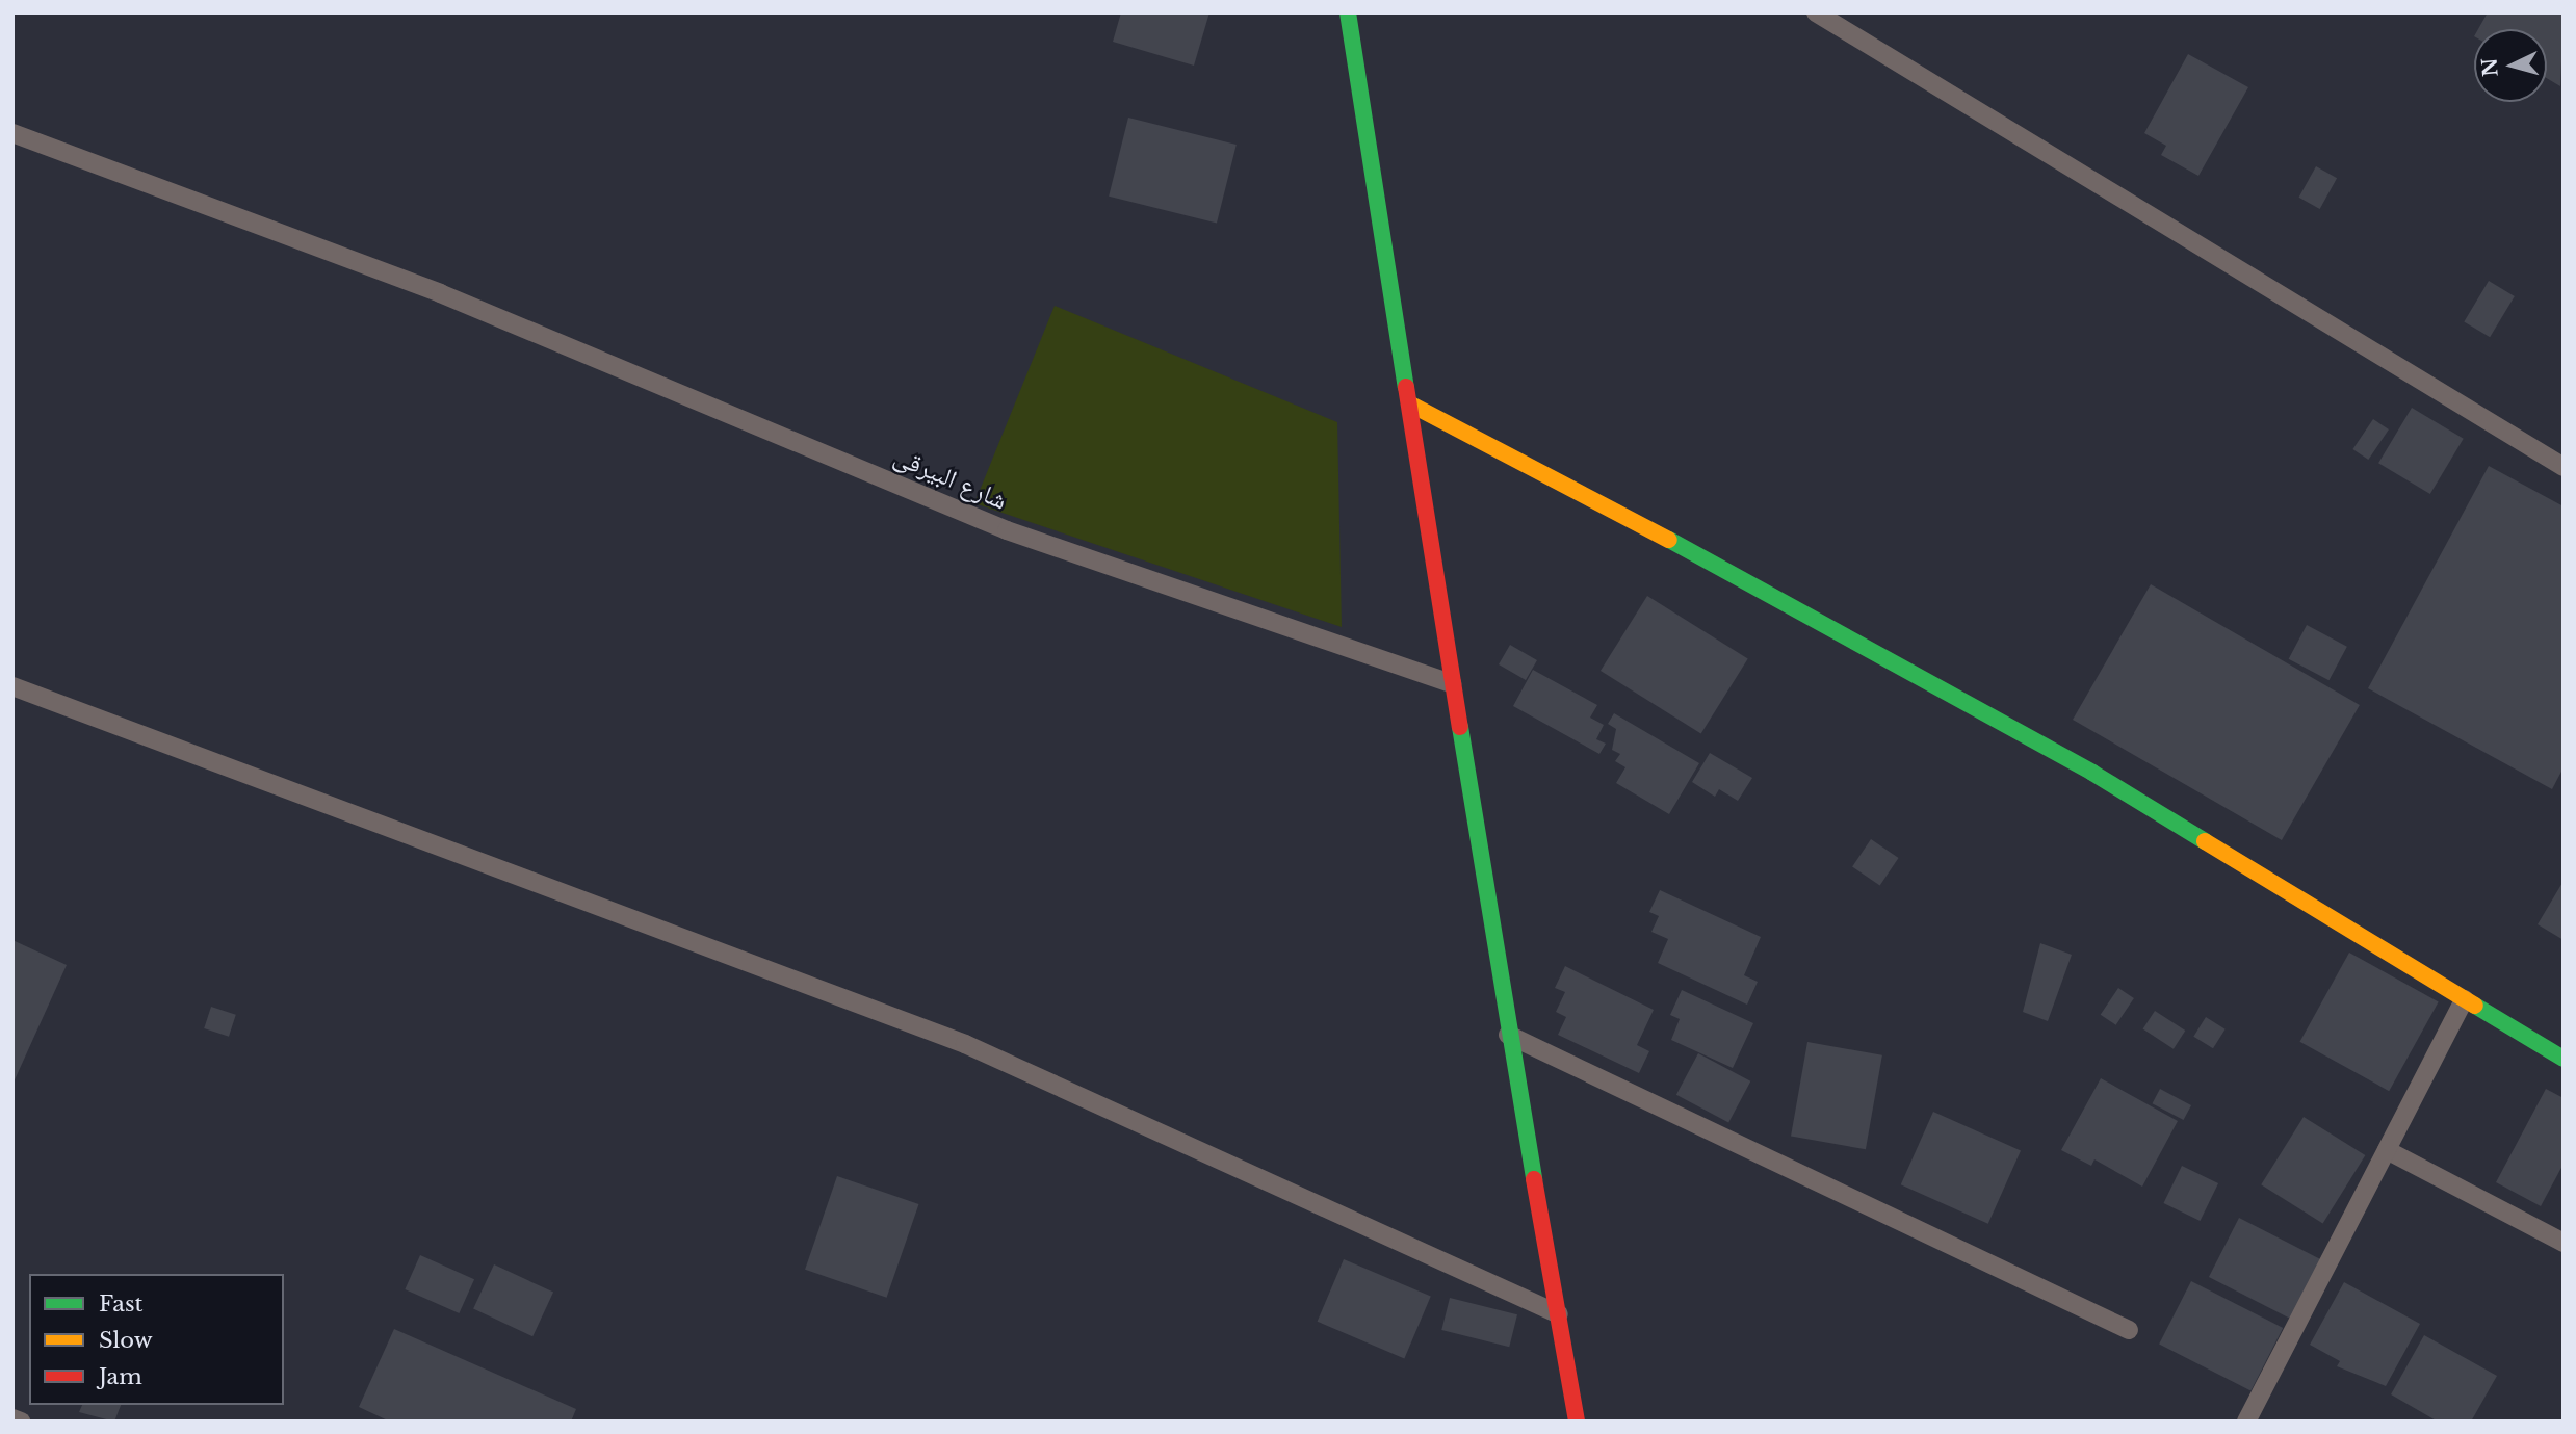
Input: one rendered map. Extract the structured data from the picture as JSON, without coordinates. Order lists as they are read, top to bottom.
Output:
{
  "streets": {
    "lane": ["شارع البيرقى"]
  },
  "legend": ["Fast", "Slow", "Jam"],
  "north": "left"
}
